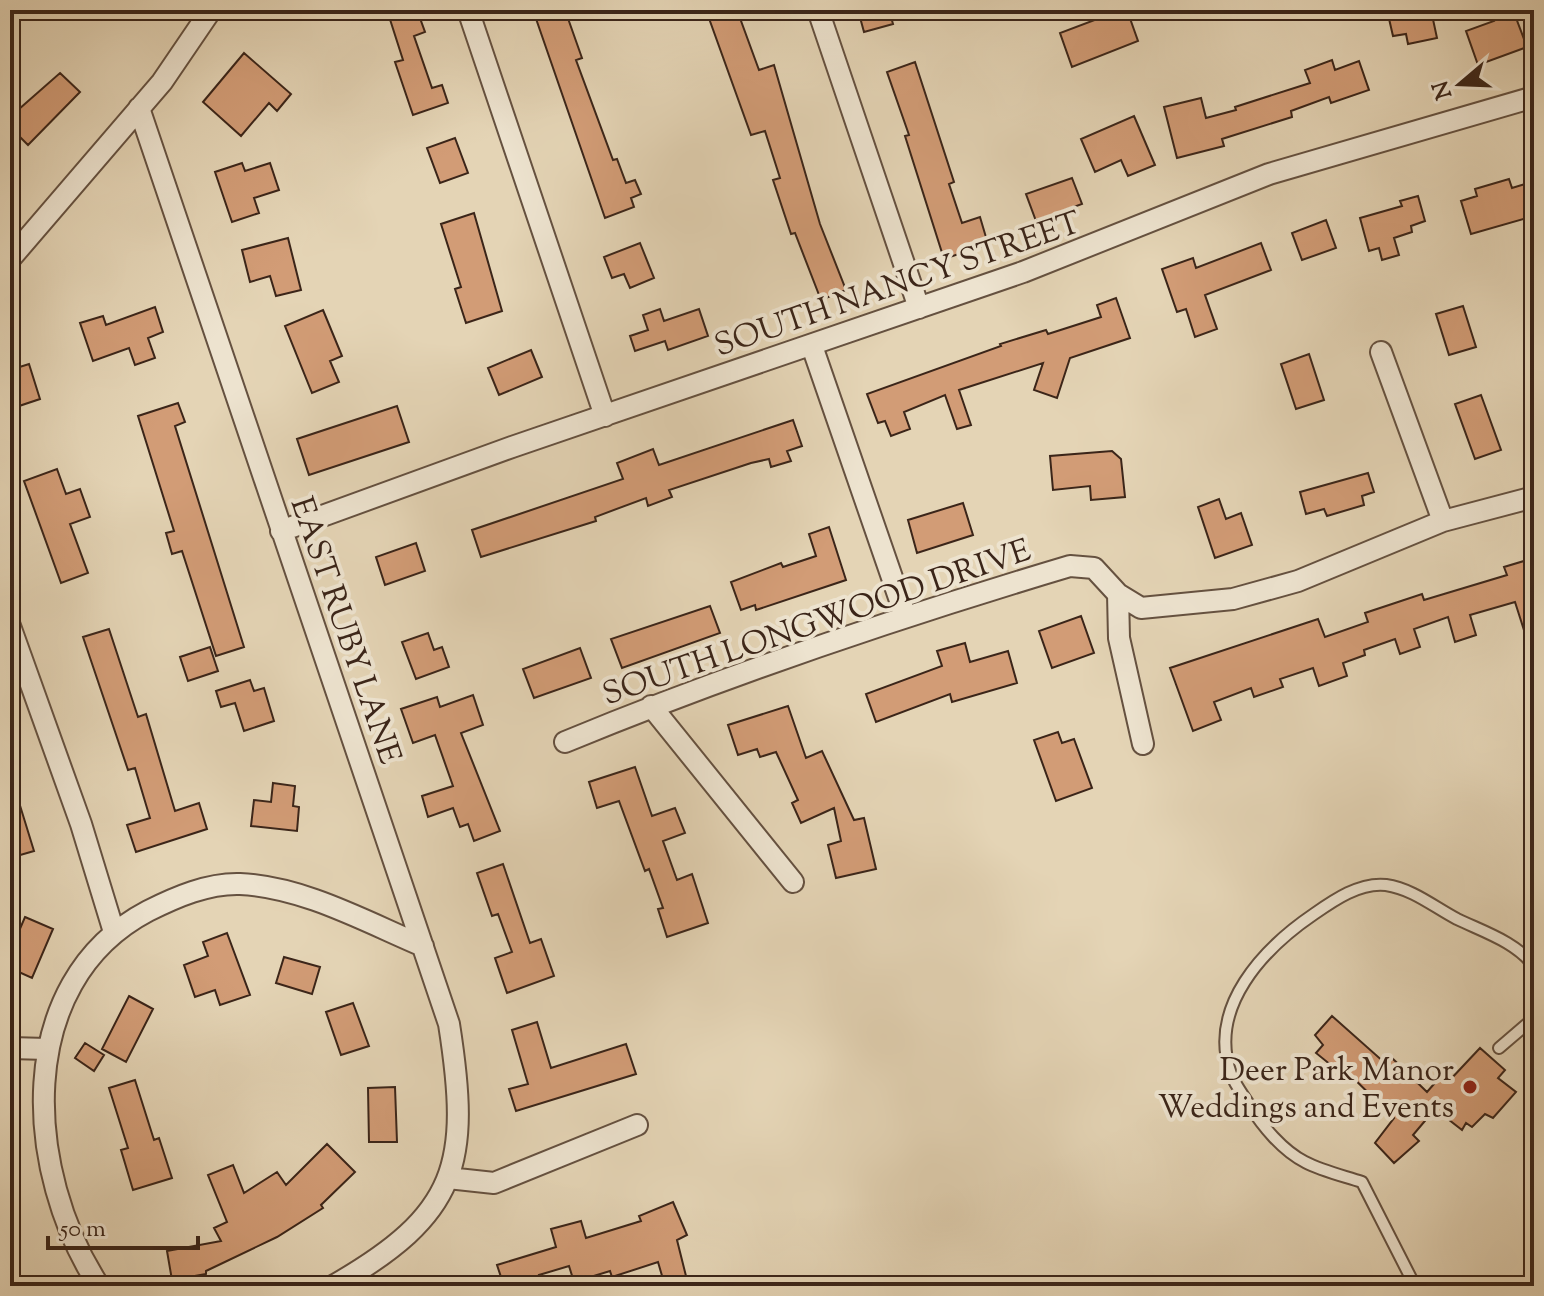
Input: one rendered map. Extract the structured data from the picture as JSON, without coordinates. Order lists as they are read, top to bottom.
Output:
{
  "streets": {
    "street": ["SOUTH NANCY STREET", "SOUTH LONGWOOD DRIVE", "EAST RUBY LANE"]
  },
  "crossings": [
    ["SOUTH NANCY STREET", "EAST RUBY LANE"]
  ],
  "places": ["Deer Park Manor Weddings and Events"],
  "scale_bar": "50 m",
  "north": "left"
}
